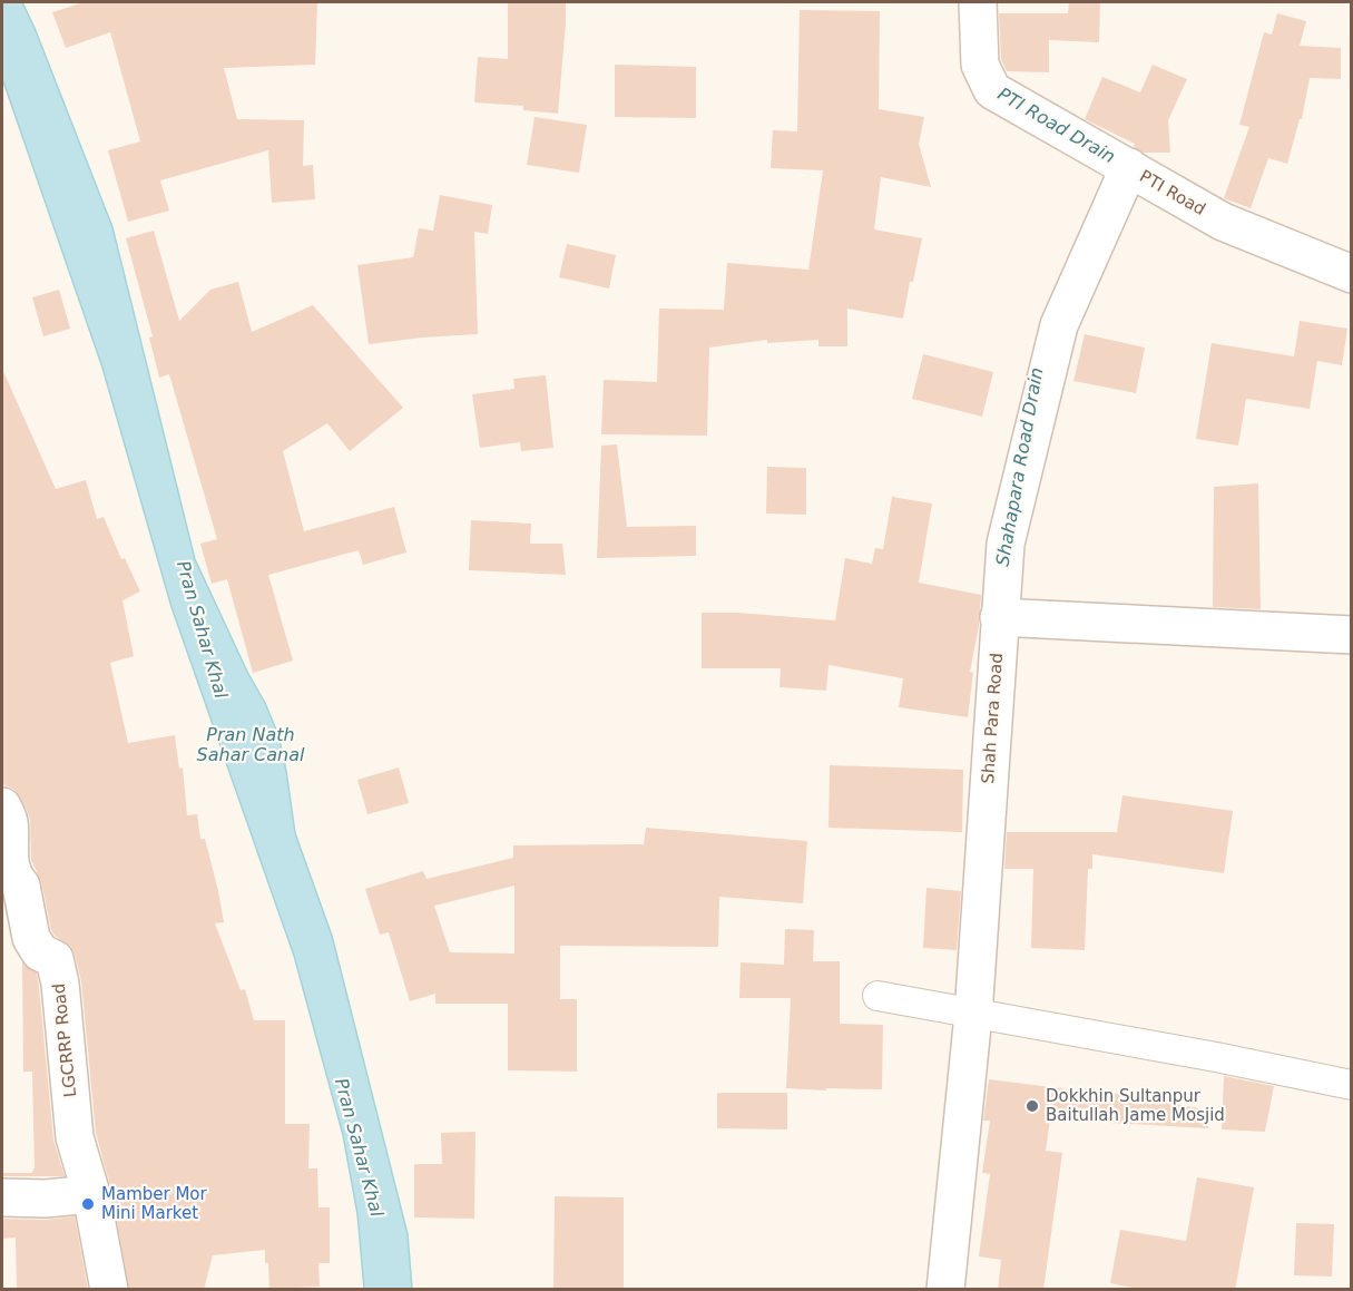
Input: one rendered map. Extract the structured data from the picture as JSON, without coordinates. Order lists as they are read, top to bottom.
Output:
{
  "streets": {
    "street": ["PTI Road", "Shah Para Road", "LGCRRP Road"]
  },
  "crossings": [
    ["PTI Road", "Shah Para Road"]
  ],
  "water": [
    "PTI Road Drain",
    "Shahapara Road Drain",
    "Pran Sahar Khal",
    "Pran Nath Sahar Canal"
  ],
  "places": ["Dokkhin Sultanpur Baitullah Jame Mosjid", "Mamber Mor Mini Market"]
}
